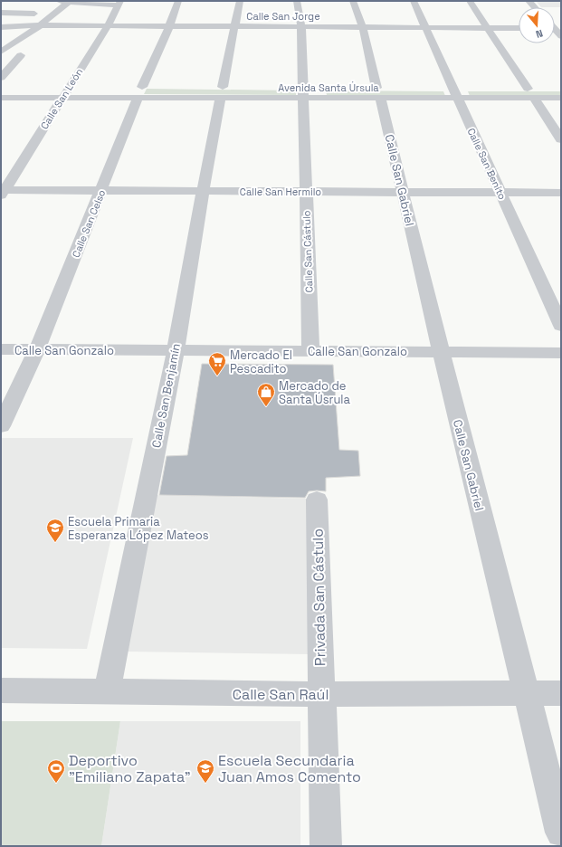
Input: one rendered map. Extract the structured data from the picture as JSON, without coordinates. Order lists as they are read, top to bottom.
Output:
{
  "streets": {
    "street": [
      "Calle San Jorge",
      "Avenida Santa Úrsula",
      "Calle San León",
      "Calle San Benito",
      "Calle San Gabriel",
      "Calle San Hermilo",
      "Calle San Celso",
      "Calle San Cástulo",
      "Calle San Gonzalo",
      "Calle San Benjamín",
      "Privada San Cástulo",
      "Calle San Raúl"
    ]
  },
  "crossings": [
    ["Calle San Jorge", "Calle San León"],
    ["Calle San Jorge", "Calle San Benito"],
    ["Calle San Jorge", "Calle San Gabriel"],
    ["Calle San Jorge", "Calle San Celso"],
    ["Calle San Jorge", "Calle San Cástulo"],
    ["Calle San Jorge", "Calle San Benjamín"],
    ["Avenida Santa Úrsula", "Calle San León"],
    ["Avenida Santa Úrsula", "Calle San Benito"],
    ["Avenida Santa Úrsula", "Calle San Gabriel"],
    ["Avenida Santa Úrsula", "Calle San Celso"],
    ["Avenida Santa Úrsula", "Calle San Cástulo"],
    ["Avenida Santa Úrsula", "Calle San Benjamín"],
    ["Calle San León", "Calle San Hermilo"],
    ["Calle San Benito", "Calle San Hermilo"],
    ["Calle San Gabriel", "Calle San Hermilo"],
    ["Calle San Gabriel", "Calle San Gonzalo"],
    ["Calle San Gabriel", "Calle San Raúl"],
    ["Calle San Hermilo", "Calle San Celso"],
    ["Calle San Hermilo", "Calle San Cástulo"],
    ["Calle San Hermilo", "Calle San Benjamín"],
    ["Calle San Celso", "Calle San Gonzalo"],
    ["Calle San Cástulo", "Calle San Gonzalo"],
    ["Calle San Gonzalo", "Calle San Benjamín"],
    ["Calle San Benjamín", "Calle San Raúl"],
    ["Privada San Cástulo", "Calle San Raúl"]
  ],
  "places": {
    "supermarket": ["Mercado El Pescadito"],
    "shop": ["Mercado de Santa Úsrula"],
    "school or university": ["Escuela Primaria Esperanza López Mateos", "Escuela Secundaria Juan Amos Comento"],
    "sports": ["Deportivo \"Emiliano Zapata\""]
  },
  "north": "bottom"
}
